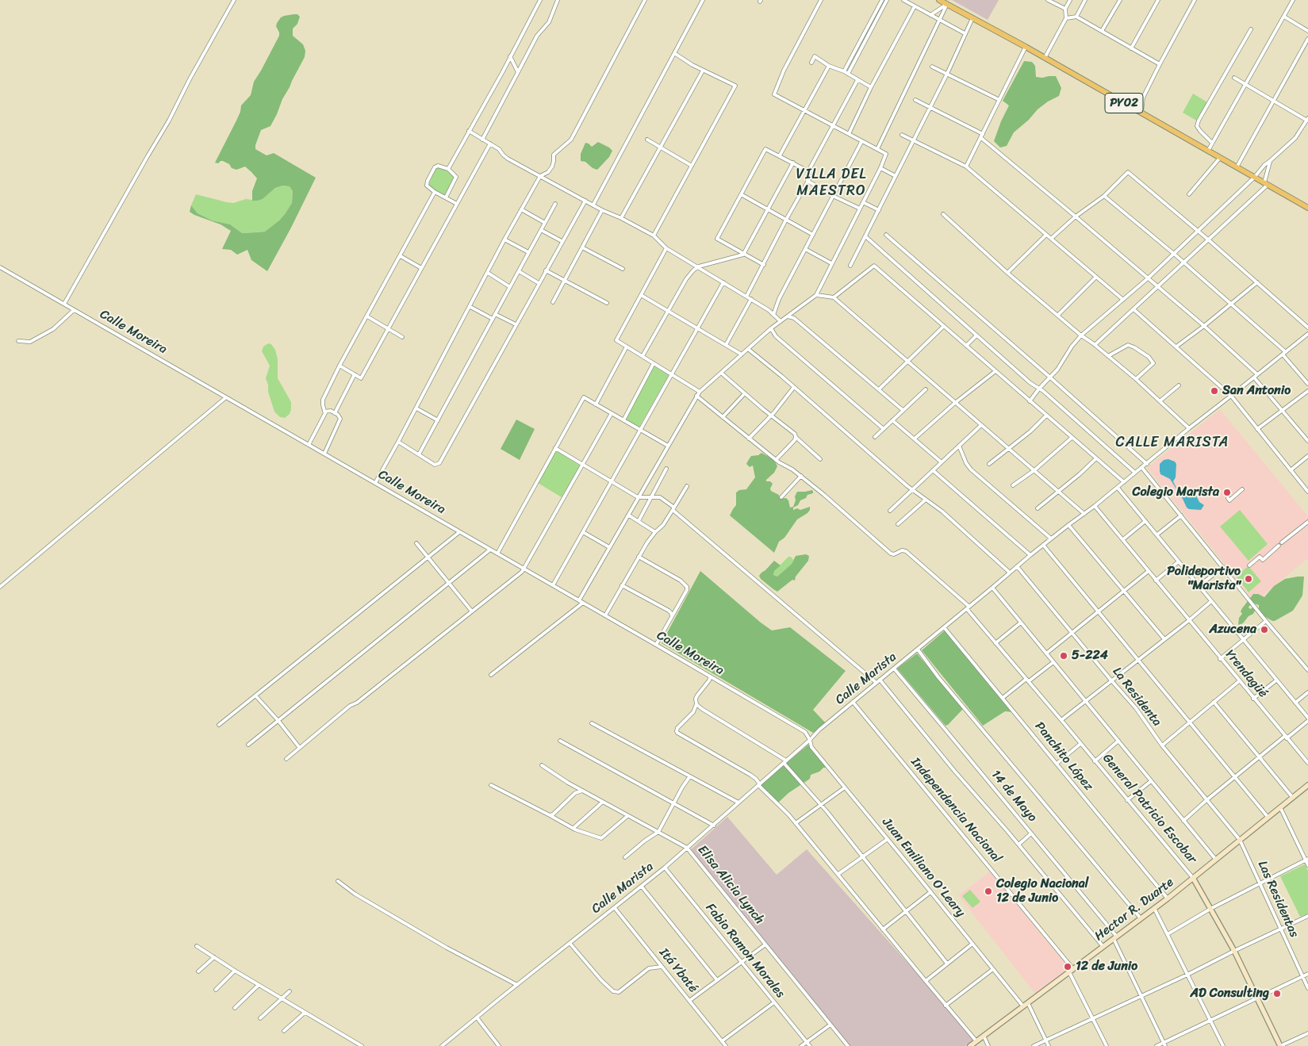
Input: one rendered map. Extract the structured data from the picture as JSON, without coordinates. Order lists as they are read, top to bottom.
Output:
{
  "streets": {
    "main road": ["PY02"],
    "street": [
      "Calle Moreira",
      "Yrendagüé",
      "Calle Marista",
      "La Residenta",
      "Panchito López",
      "14 de Mayo",
      "General Patricio Escobar",
      "Independencia Nacional",
      "Juan Emiliano O'Leary",
      "Elisa Alicia Lynch",
      "Las Residentas",
      "Hector R. Duarte",
      "Fabio Ramon Morales",
      "Itá Ybaté"
    ]
  },
  "crossings": [
    ["Calle Moreira", "Calle Marista"],
    ["Calle Moreira", "Juan Emiliano O'Leary"],
    ["Yrendagüé", "Calle Marista"],
    ["Calle Marista", "La Residenta"],
    ["Calle Marista", "Panchito López"],
    ["Calle Marista", "14 de Mayo"],
    ["Calle Marista", "General Patricio Escobar"],
    ["Calle Marista", "Independencia Nacional"],
    ["Calle Marista", "Juan Emiliano O'Leary"],
    ["Calle Marista", "Elisa Alicia Lynch"],
    ["Calle Marista", "Fabio Ramon Morales"],
    ["Calle Marista", "Itá Ybaté"],
    ["La Residenta", "Las Residentas"],
    ["La Residenta", "Hector R. Duarte"],
    ["Panchito López", "Hector R. Duarte"],
    ["14 de Mayo", "Hector R. Duarte"],
    ["General Patricio Escobar", "Hector R. Duarte"],
    ["Independencia Nacional", "Hector R. Duarte"],
    ["Juan Emiliano O'Leary", "Hector R. Duarte"],
    ["Las Residentas", "Hector R. Duarte"]
  ],
  "districts": ["VILLA DEL MAESTRO", "CALLE MARISTA"],
  "places": [
    "San Antonio",
    "Colegio Marista",
    "Polideportivo \"Marista\"",
    "Azucena",
    "5-224",
    "Colegio Nacional 12 de Junio",
    "12 de Junio",
    "AD Consulting"
  ]
}
